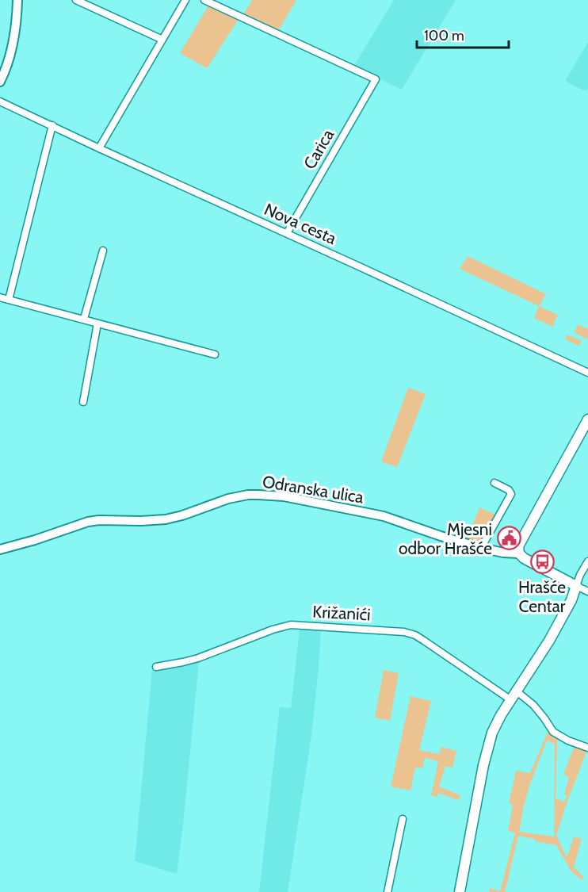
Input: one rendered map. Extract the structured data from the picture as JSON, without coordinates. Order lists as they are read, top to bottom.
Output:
{
  "streets": {
    "street": [
      "Carica",
      "Nova cesta",
      "Odranska ulica",
      "Križanići"
    ]
  },
  "crossings": [
    ["Carica", "Nova cesta"]
  ],
  "places": {
    "public building": ["Mjesni odbor Hrašće"],
    "bus stop": ["Hrašće Centar"]
  },
  "scale_bar": "100 m"
}
